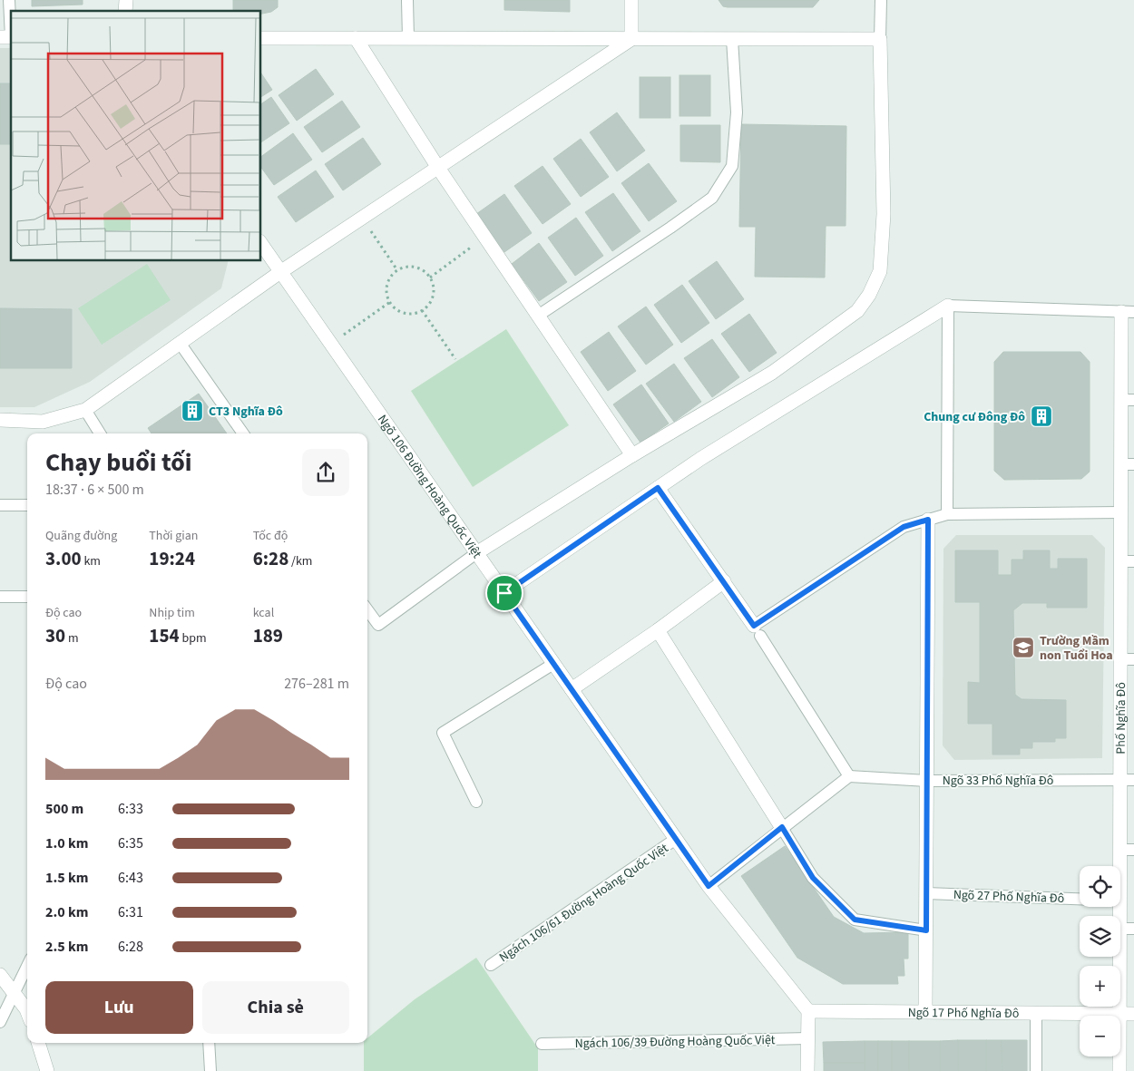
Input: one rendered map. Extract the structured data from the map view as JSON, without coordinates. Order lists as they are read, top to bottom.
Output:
{
  "streets": {
    "street": ["Ngõ 106 Đường Hoàng Quốc Việt", "Phố Nghĩa Đô", "Ngõ 17 Phố Nghĩa Đô"],
    "lane": [
      "Ngõ 33 Phố Nghĩa Đô",
      "Ngõ 27 Phố Nghĩa Đô",
      "Ngách 106/61 Đường Hoàng Quốc Việt",
      "Ngách 106/39 Đường Hoàng Quốc Việt"
    ]
  },
  "crossings": [
    ["Ngõ 106 Đường Hoàng Quốc Việt", "Ngách 106/61 Đường Hoàng Quốc Việt"],
    ["Ngõ 106 Đường Hoàng Quốc Việt", "Ngõ 17 Phố Nghĩa Đô"],
    ["Phố Nghĩa Đô", "Ngõ 33 Phố Nghĩa Đô"],
    ["Phố Nghĩa Đô", "Ngõ 17 Phố Nghĩa Đô"]
  ],
  "places": {
    "building": ["CT3 Nghĩa Đô", "Chung cư Đông Đô"],
    "school or university": ["Trường Mầm non Tuổi Hoa"]
  },
  "page": {
    "heading": ["Chạy buổi tối", "18:37 · 6 × 500 m"],
    "stats": [
      ["Quãng đường", "3.00 km"],
      ["Thời gian", "19:24"],
      ["Tốc độ", "6:28 /km"],
      ["Độ cao", "30 m"],
      ["Nhịp tim", "154 bpm"],
      ["kcal", "189"]
    ],
    "chart": ["Độ cao", "276–281 m"],
    "list": [
      {
        "name": "500 m",
        "note": "6:33"
      },
      {
        "name": "1.0 km",
        "note": "6:35"
      },
      {
        "name": "1.5 km",
        "note": "6:43"
      },
      {
        "name": "2.0 km",
        "note": "6:31"
      },
      {
        "name": "2.5 km",
        "note": "6:28"
      }
    ],
    "map_buttons": ["+", "−"],
    "buttons": ["Lưu", "Chia sẻ"]
  }
}
